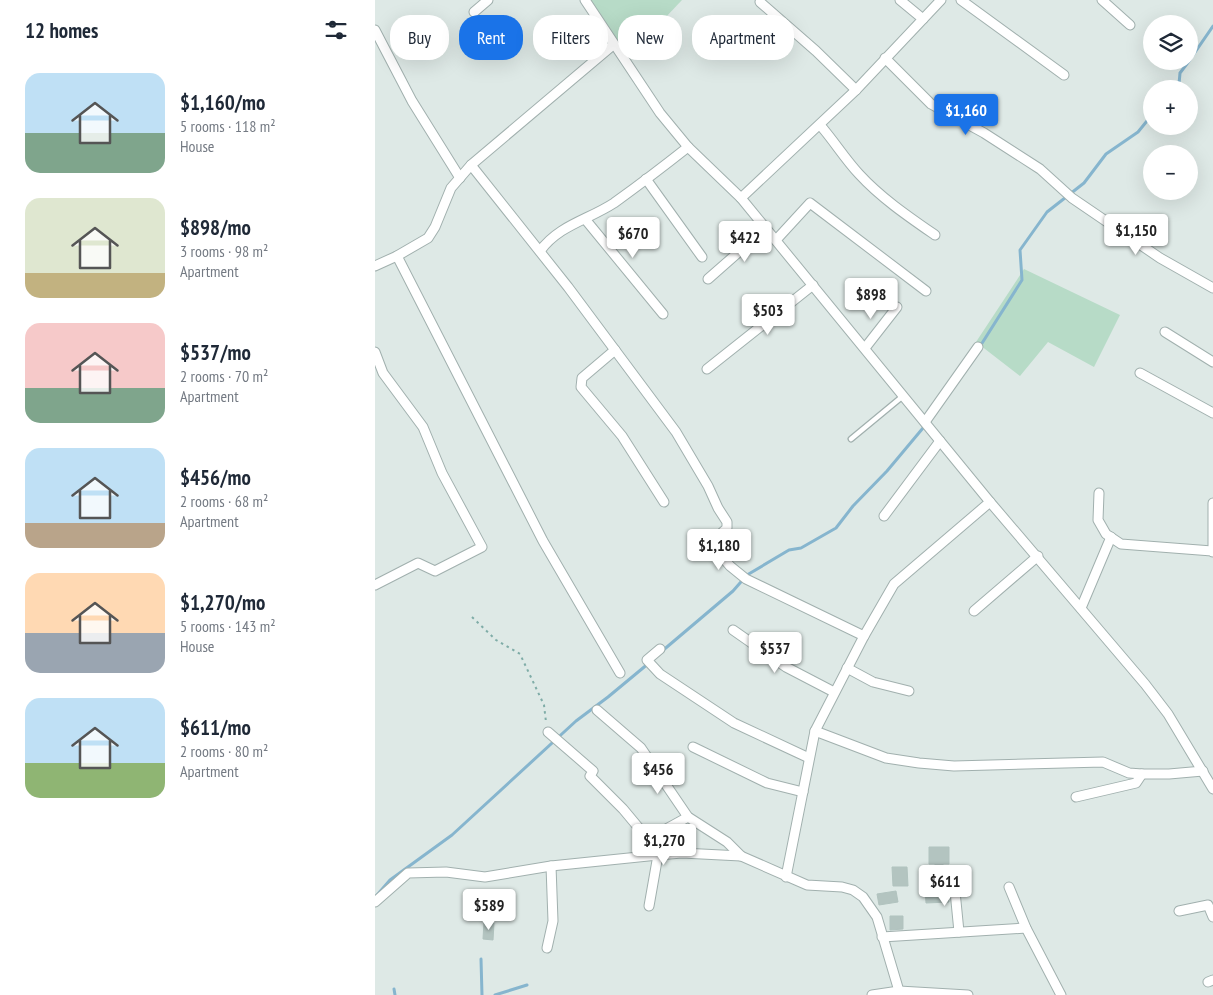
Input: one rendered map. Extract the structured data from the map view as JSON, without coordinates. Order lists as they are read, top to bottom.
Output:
{
  "page": {
    "heading": "12 homes",
    "map_buttons": ["+", "−"],
    "chip": [
      "Buy",
      "Rent",
      "Filters",
      "New",
      "Apartment"
    ],
    "list": [
      {
        "name": "$1,160/mo",
        "note": "5 rooms · 118 m² · House"
      },
      {
        "name": "$898/mo",
        "note": "3 rooms · 98 m² · Apartment"
      },
      {
        "name": "$537/mo",
        "note": "2 rooms · 70 m² · Apartment"
      },
      {
        "name": "$456/mo",
        "note": "2 rooms · 68 m² · Apartment"
      },
      {
        "name": "$1,270/mo",
        "note": "5 rooms · 143 m² · House"
      },
      {
        "name": "$611/mo",
        "note": "2 rooms · 80 m² · Apartment"
      }
    ],
    "price": [
      "$1,160",
      "$1,150",
      "$670",
      "$422",
      "$898",
      "$503",
      "$1,180",
      "$537",
      "$456",
      "$1,270",
      "$611",
      "$589"
    ]
  }
}
